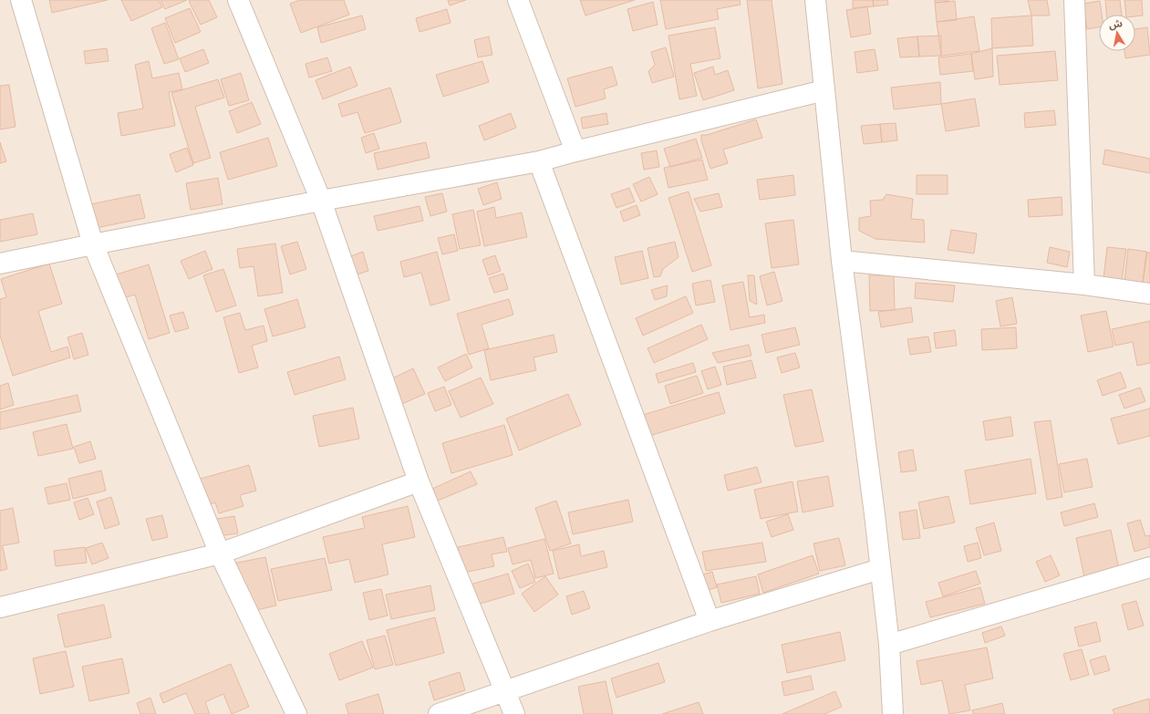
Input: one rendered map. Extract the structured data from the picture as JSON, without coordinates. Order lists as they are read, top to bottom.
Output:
{
  "north": "top"
}
